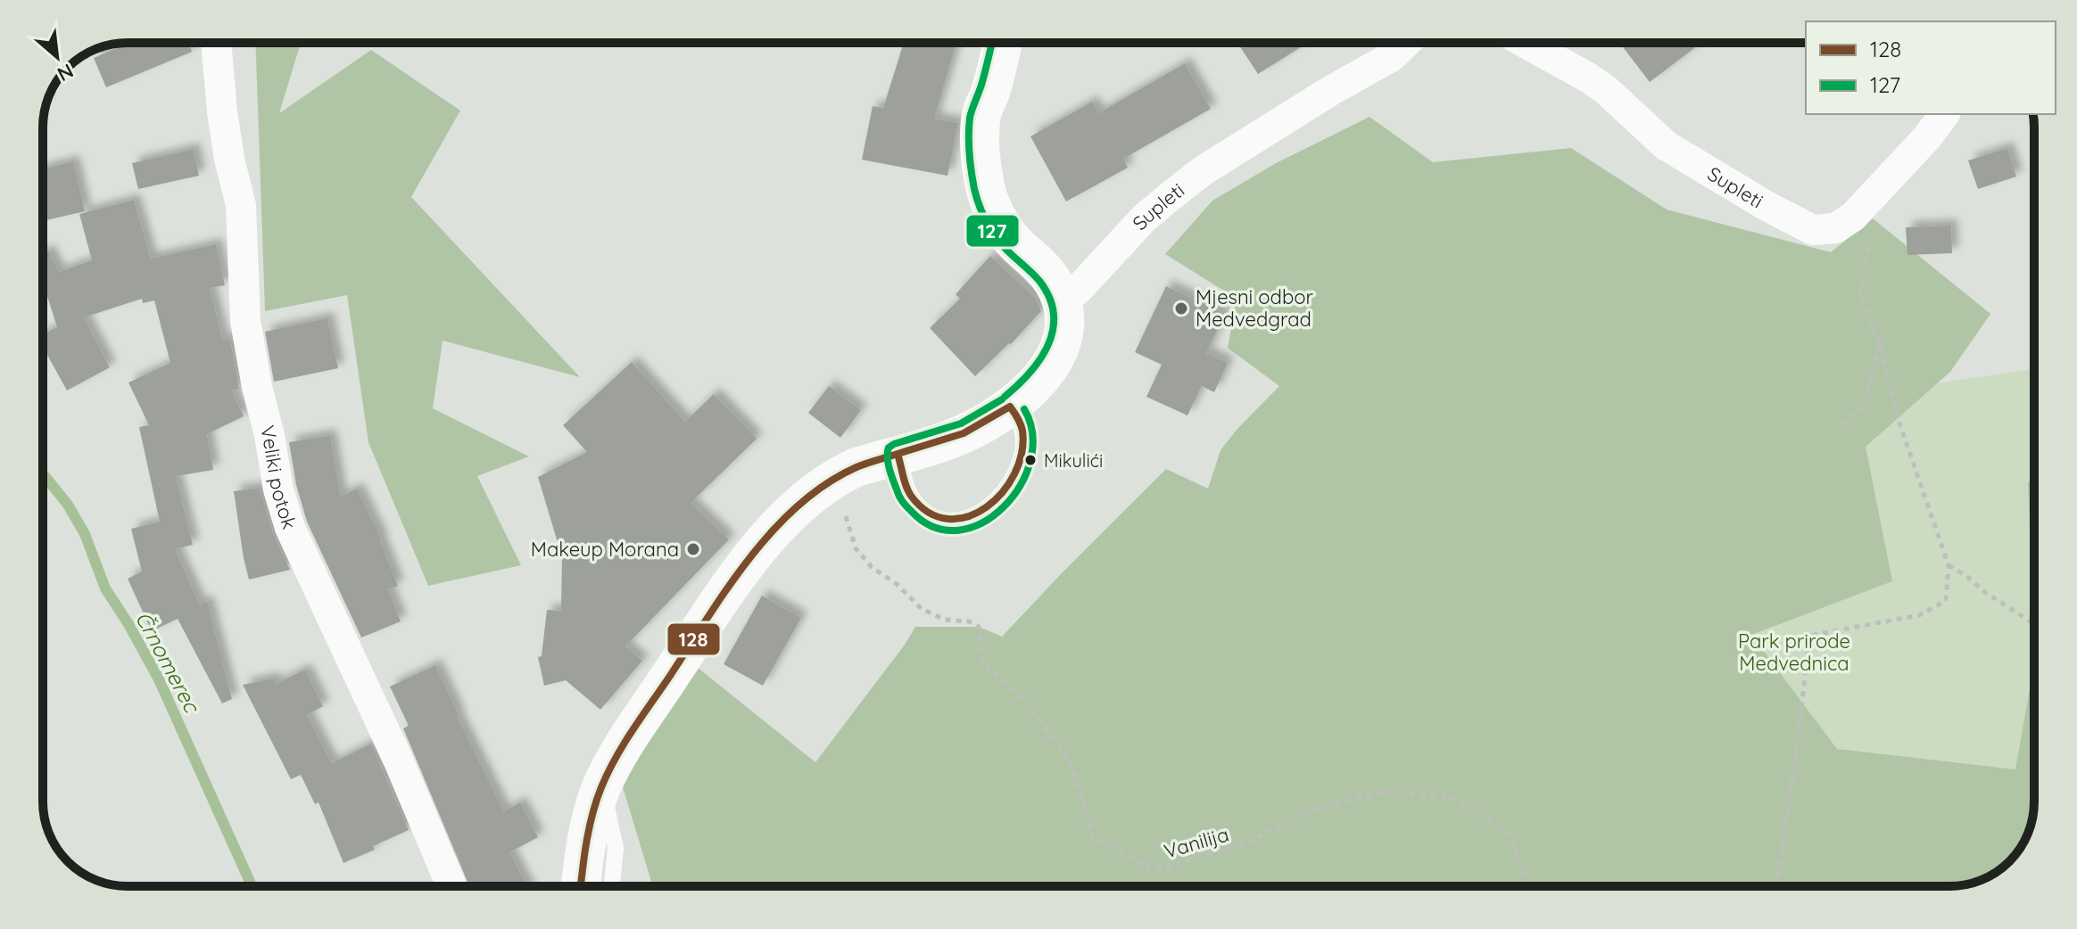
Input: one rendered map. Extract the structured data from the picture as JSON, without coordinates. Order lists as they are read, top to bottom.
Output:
{
  "streets": {
    "street": ["Supleti", "Veliki potok"],
    "path": ["Vanilija"]
  },
  "water": ["Črnomerec"],
  "parks": ["Park prirode Medvednica"],
  "places": ["Mjesni odbor Medvedgrad", "Mikulići", "Makeup Morana"],
  "lines": ["transit line 127", "transit line 128"],
  "legend": ["128", "127"],
  "north": "bottom right"
}
